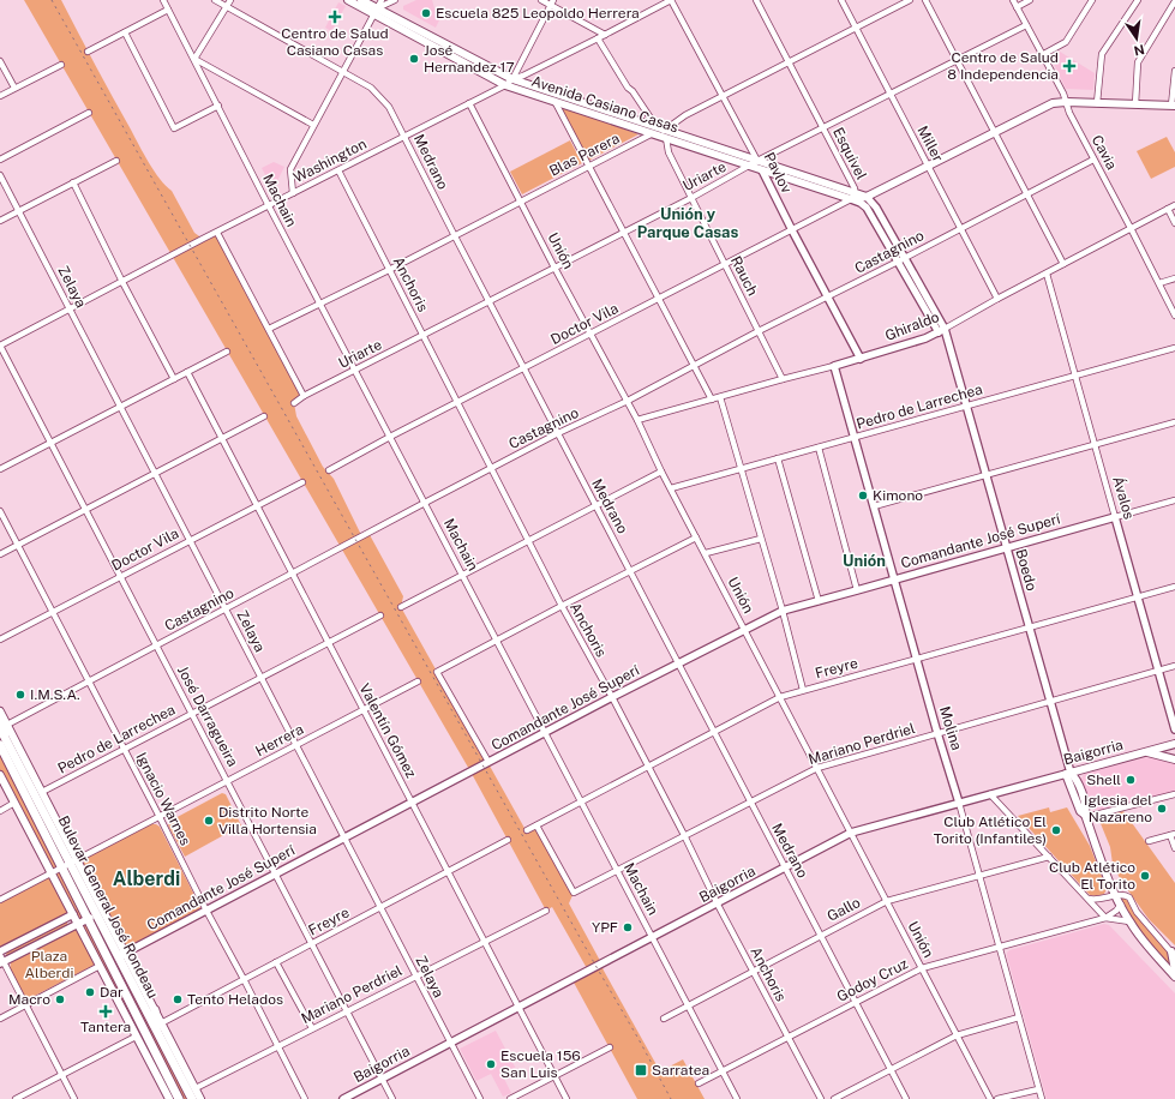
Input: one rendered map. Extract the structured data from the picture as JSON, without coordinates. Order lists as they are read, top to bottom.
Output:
{
  "streets": {
    "main road": [
      "Avenida Casiano Casas",
      "Boedo",
      "Baigorria",
      "Bulevar General José Rondeau"
    ],
    "street": [
      "Miller",
      "Cavia",
      "Esquivel",
      "Blas Parera",
      "Washington",
      "Medrano",
      "Pavlov",
      "Uriarte",
      "Machain",
      "Unión",
      "Castagnino",
      "Rauch",
      "Anchoris",
      "Zelaya",
      "Doctor Vila",
      "Ghiraldo",
      "Pedro de Larrechea",
      "Ávalos",
      "Comandante José Superí",
      "Freyre",
      "José Darragueira",
      "Molina",
      "Valentín Gómez",
      "Herrera",
      "Mariano Perdriel",
      "Ignacio Warnes",
      "Gallo",
      "Godoy Cruz"
    ]
  },
  "crossings": [
    ["Avenida Casiano Casas", "Esquivel"],
    ["Avenida Casiano Casas", "Blas Parera"],
    ["Avenida Casiano Casas", "Washington"],
    ["Avenida Casiano Casas", "Pavlov"],
    ["Avenida Casiano Casas", "Uriarte"],
    ["Avenida Casiano Casas", "Rauch"],
    ["Avenida Casiano Casas", "Doctor Vila"],
    ["Miller", "Blas Parera"],
    ["Miller", "Uriarte"],
    ["Miller", "Castagnino"],
    ["Miller", "Ghiraldo"],
    ["Cavia", "Uriarte"],
    ["Cavia", "Castagnino"],
    ["Cavia", "Ghiraldo"],
    ["Esquivel", "Blas Parera"],
    ["Esquivel", "Uriarte"],
    ["Esquivel", "Castagnino"],
    ["Esquivel", "Doctor Vila"],
    ["Esquivel", "Ghiraldo"],
    ["Esquivel", "Boedo"],
    ["Blas Parera", "Medrano"],
    ["Blas Parera", "Pavlov"],
    ["Blas Parera", "Machain"],
    ["Blas Parera", "Unión"],
    ["Blas Parera", "Anchoris"],
    ["Washington", "Medrano"],
    ["Washington", "Pavlov"],
    ["Washington", "Machain"],
    ["Washington", "Unión"],
    ["Washington", "Anchoris"],
    ["Washington", "Zelaya"],
    ["Washington", "José Darragueira"],
    ["Medrano", "Uriarte"],
    ["Medrano", "Castagnino"],
    ["Medrano", "Doctor Vila"],
    ["Medrano", "Comandante José Superí"],
    ["Medrano", "Freyre"],
    ["Medrano", "Mariano Perdriel"],
    ["Medrano", "Baigorria"],
    ["Medrano", "Gallo"],
    ["Medrano", "Godoy Cruz"],
    ["Pavlov", "Uriarte"],
    ["Pavlov", "Castagnino"],
    ["Pavlov", "Doctor Vila"],
    ["Pavlov", "Ghiraldo"],
    ["Uriarte", "Machain"],
    ["Uriarte", "Unión"],
    ["Uriarte", "Rauch"],
    ["Uriarte", "Anchoris"],
    ["Machain", "Castagnino"],
    ["Machain", "Doctor Vila"],
    ["Machain", "Comandante José Superí"],
    ["Machain", "Freyre"],
    ["Machain", "Mariano Perdriel"],
    ["Machain", "Baigorria"],
    ["Machain", "Gallo"],
    ["Machain", "Godoy Cruz"],
    ["Unión", "Castagnino"],
    ["Unión", "Doctor Vila"],
    ["Unión", "Ghiraldo"],
    ["Unión", "Pedro de Larrechea"],
    ["Unión", "Comandante José Superí"],
    ["Unión", "Freyre"],
    ["Unión", "Mariano Perdriel"],
    ["Unión", "Baigorria"],
    ["Unión", "Gallo"],
    ["Unión", "Godoy Cruz"],
    ["Castagnino", "Rauch"],
    ["Castagnino", "Anchoris"],
    ["Castagnino", "Zelaya"],
    ["Castagnino", "José Darragueira"],
    ["Castagnino", "Valentín Gómez"],
    ["Castagnino", "Ignacio Warnes"],
    ["Castagnino", "Bulevar General José Rondeau"],
    ["Rauch", "Doctor Vila"],
    ["Rauch", "Ghiraldo"],
    ["Anchoris", "Doctor Vila"],
    ["Anchoris", "Comandante José Superí"],
    ["Anchoris", "Freyre"],
    ["Anchoris", "Mariano Perdriel"],
    ["Anchoris", "Baigorria"],
    ["Anchoris", "Gallo"],
    ["Anchoris", "Godoy Cruz"],
    ["Zelaya", "Doctor Vila"],
    ["Zelaya", "Pedro de Larrechea"],
    ["Zelaya", "Comandante José Superí"],
    ["Zelaya", "Freyre"],
    ["Zelaya", "Herrera"],
    ["Zelaya", "Mariano Perdriel"],
    ["Zelaya", "Baigorria"],
    ["Doctor Vila", "José Darragueira"],
    ["Doctor Vila", "Valentín Gómez"],
    ["Doctor Vila", "Ignacio Warnes"],
    ["Ghiraldo", "Ávalos"],
    ["Ghiraldo", "Boedo"],
    ["Ghiraldo", "Molina"],
    ["Pedro de Larrechea", "Ávalos"],
    ["Pedro de Larrechea", "Boedo"],
    ["Pedro de Larrechea", "José Darragueira"],
    ["Pedro de Larrechea", "Molina"],
    ["Pedro de Larrechea", "Valentín Gómez"],
    ["Pedro de Larrechea", "Ignacio Warnes"],
    ["Pedro de Larrechea", "Bulevar General José Rondeau"],
    ["Ávalos", "Comandante José Superí"],
    ["Ávalos", "Freyre"],
    ["Ávalos", "Mariano Perdriel"],
    ["Comandante José Superí", "Boedo"],
    ["Comandante José Superí", "José Darragueira"],
    ["Comandante José Superí", "Molina"],
    ["Comandante José Superí", "Valentín Gómez"],
    ["Comandante José Superí", "Ignacio Warnes"],
    ["Comandante José Superí", "Bulevar General José Rondeau"],
    ["Boedo", "Freyre"],
    ["Boedo", "Mariano Perdriel"],
    ["Boedo", "Baigorria"],
    ["Boedo", "Godoy Cruz"],
    ["Freyre", "José Darragueira"],
    ["Freyre", "Molina"],
    ["Freyre", "Valentín Gómez"],
    ["Freyre", "Mariano Perdriel"],
    ["Freyre", "Ignacio Warnes"],
    ["Freyre", "Bulevar General José Rondeau"],
    ["José Darragueira", "Herrera"],
    ["José Darragueira", "Mariano Perdriel"],
    ["José Darragueira", "Baigorria"],
    ["Molina", "Mariano Perdriel"],
    ["Molina", "Baigorria"],
    ["Molina", "Gallo"],
    ["Molina", "Godoy Cruz"],
    ["Valentín Gómez", "Herrera"],
    ["Valentín Gómez", "Mariano Perdriel"],
    ["Valentín Gómez", "Baigorria"],
    ["Herrera", "Ignacio Warnes"],
    ["Herrera", "Bulevar General José Rondeau"],
    ["Mariano Perdriel", "Ignacio Warnes"],
    ["Mariano Perdriel", "Bulevar General José Rondeau"]
  ],
  "districts": ["Unión y Parque Casas", "Unión", "Alberdi"],
  "parks": ["Plaza Alberdi"],
  "places": {
    "other": [
      "Escuela 825 Leopoldo Herrera",
      "José Hernandez 17",
      "Kimono",
      "I.M.S.A.",
      "Shell",
      "Iglesia del Nazareno",
      "Distrito Norte Villa Hortensia",
      "Club Atlético El Torito (Infantiles)",
      "Club Atlético El Torito",
      "YPF",
      "Dar",
      "Macro",
      "Tento Helados",
      "Escuela 156 San Luis"
    ],
    "health": ["Centro de Salud Casiano Casas", "Centro de Salud 8 Independencia", "Tantera"],
    "transit": ["Sarratea"]
  },
  "north": "bottom"
}
